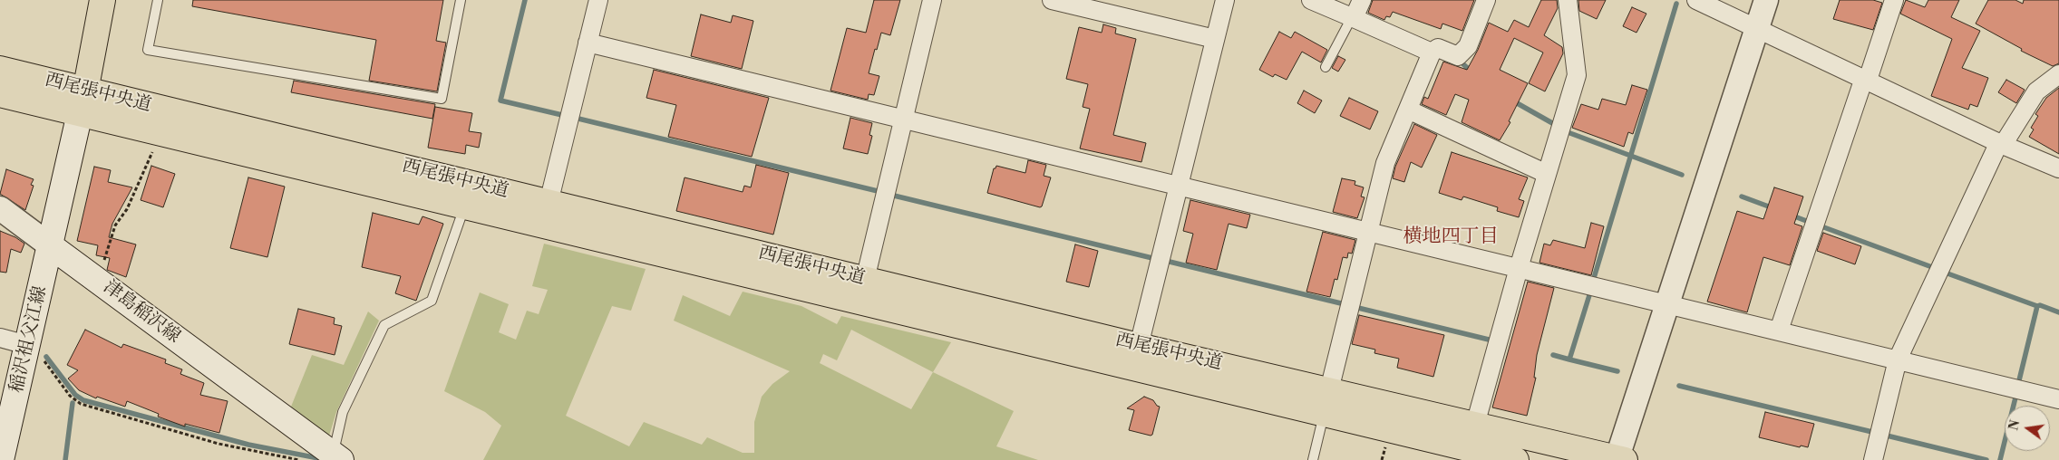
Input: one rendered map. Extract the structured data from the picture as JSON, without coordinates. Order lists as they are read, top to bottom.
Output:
{
  "streets": {
    "main road": ["西尾張中央道", "津島稲沢線", "稲沢祖父江線"]
  },
  "crossings": [
    ["津島稲沢線", "稲沢祖父江線"]
  ],
  "districts": ["横地四丁目"],
  "north": "left"
}
